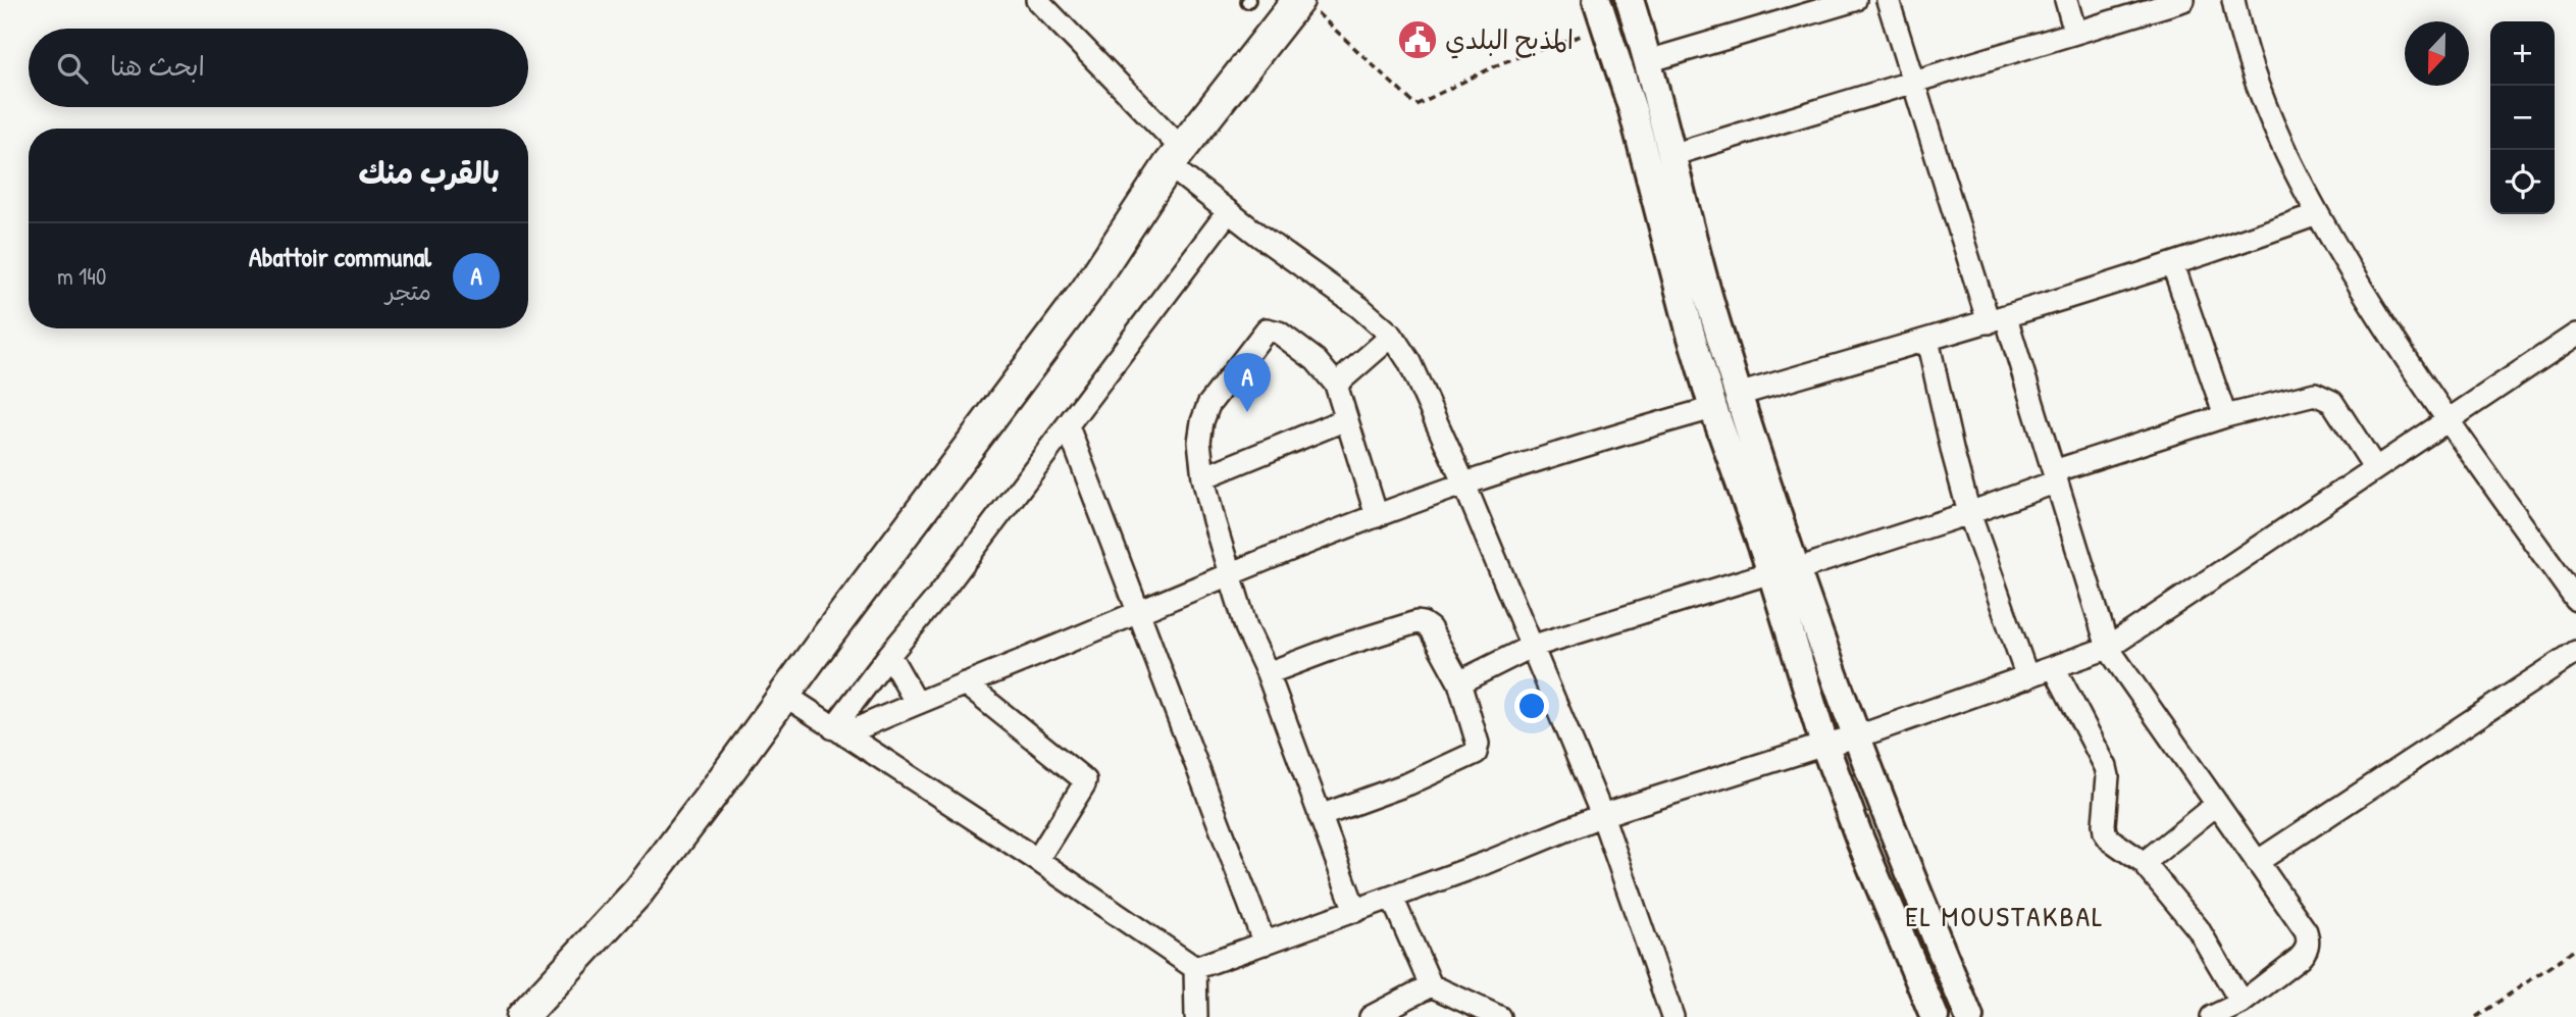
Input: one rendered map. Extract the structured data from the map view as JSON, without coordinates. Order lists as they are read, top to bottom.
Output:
{
  "districts": ["EL MOUSTAKBAL"],
  "places": {
    "public building": ["المذبح البلدي"]
  },
  "north": "bottom",
  "page": {
    "map_buttons": ["+", "−"],
    "search": "ابحث هنا",
    "heading": "بالقرب منك",
    "list": [
      {
        "mark": "A",
        "name": "Abattoir communal",
        "note": "متجر",
        "value": "140 m"
      }
    ],
    "pins": "A"
  }
}
